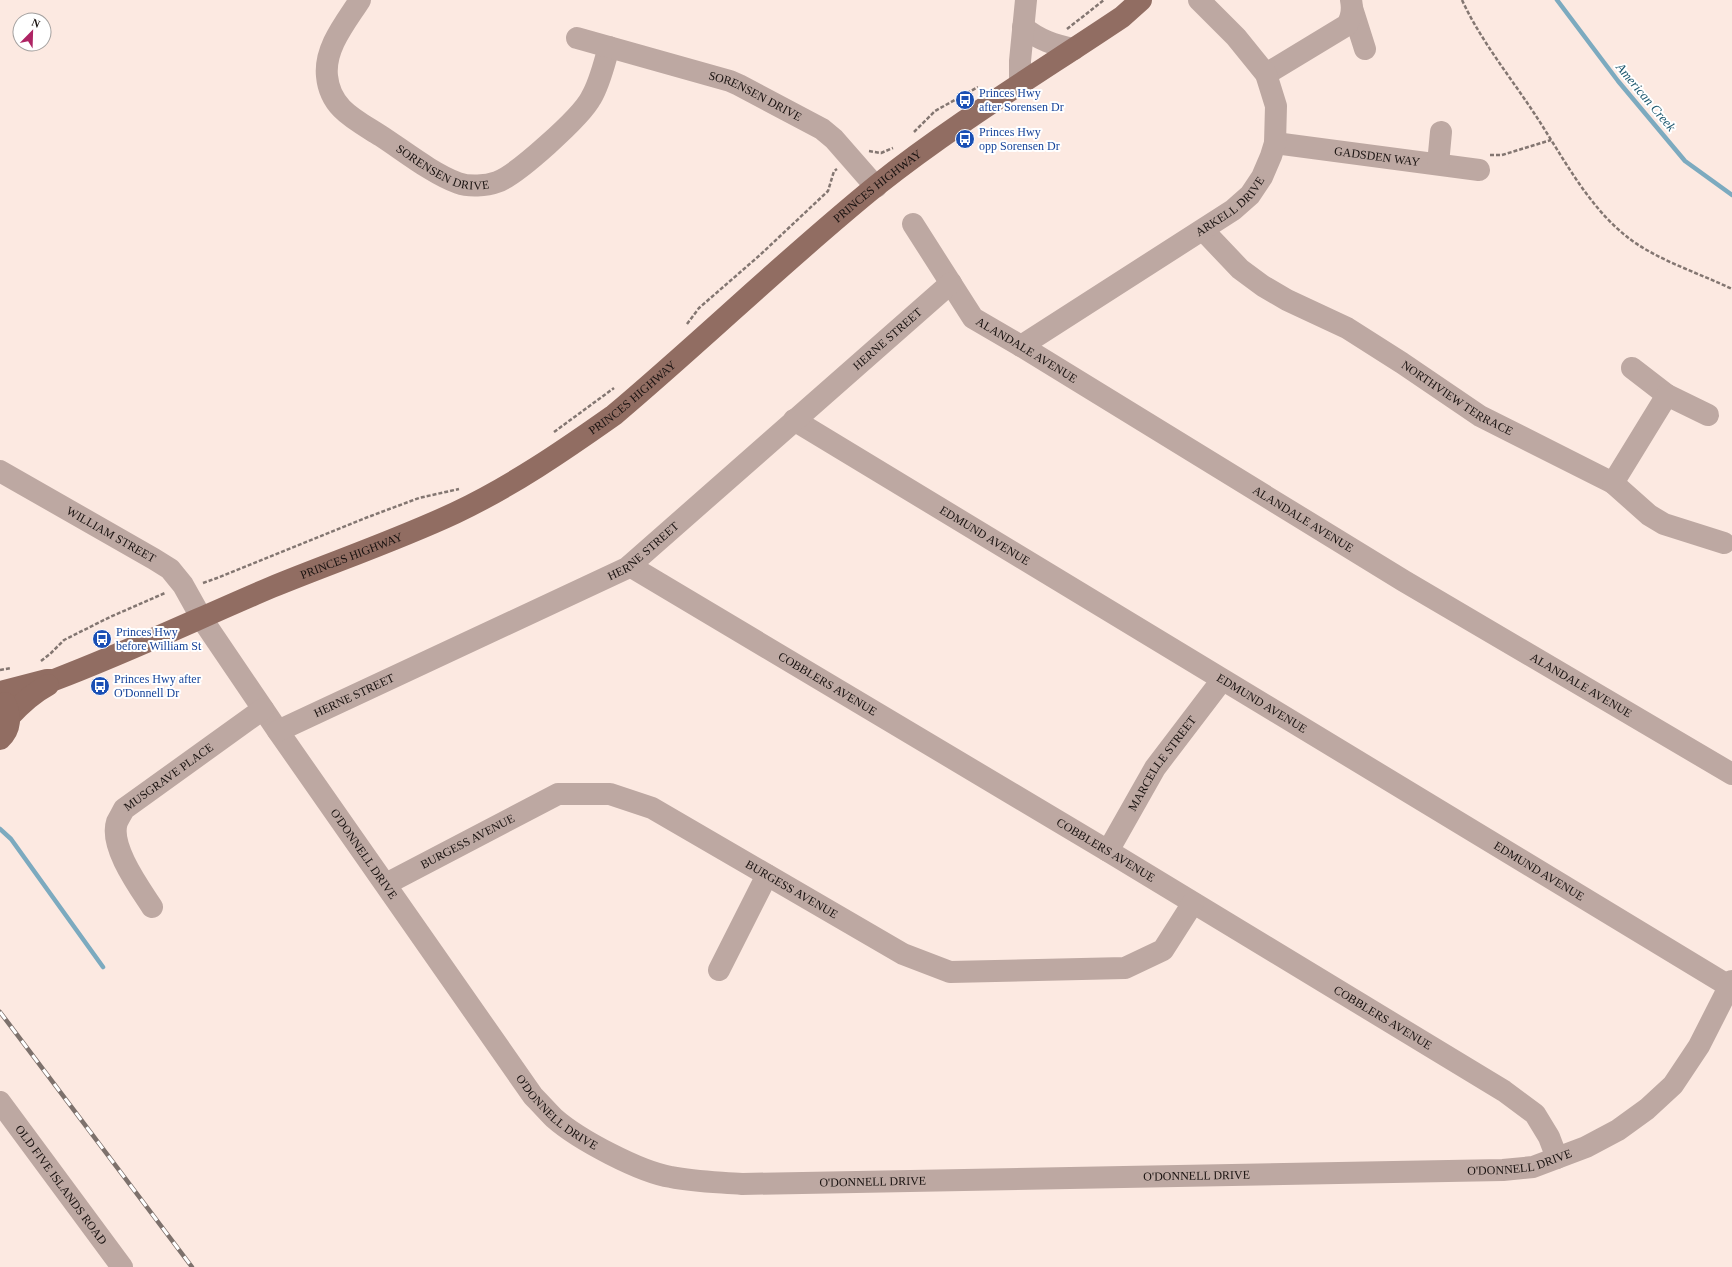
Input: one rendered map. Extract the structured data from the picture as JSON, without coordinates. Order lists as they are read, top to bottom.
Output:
{
  "streets": {
    "main road": ["PRINCES HIGHWAY"],
    "street": [
      "SORENSEN DRIVE",
      "GADSDEN WAY",
      "ARKELL DRIVE",
      "HERNE STREET",
      "ALANDALE AVENUE",
      "NORTHVIEW TERRACE",
      "WILLIAM STREET",
      "EDMUND AVENUE",
      "COBBLERS AVENUE",
      "MARCELLE STREET",
      "MUSGRAVE PLACE",
      "BURGESS AVENUE",
      "O'DONNELL DRIVE",
      "OLD FIVE ISLANDS ROAD"
    ]
  },
  "crossings": [
    ["SORENSEN DRIVE", "PRINCES HIGHWAY"],
    ["GADSDEN WAY", "ARKELL DRIVE"],
    ["PRINCES HIGHWAY", "WILLIAM STREET"],
    ["PRINCES HIGHWAY", "O'DONNELL DRIVE"],
    ["ARKELL DRIVE", "ALANDALE AVENUE"],
    ["ARKELL DRIVE", "NORTHVIEW TERRACE"],
    ["HERNE STREET", "ALANDALE AVENUE"],
    ["HERNE STREET", "EDMUND AVENUE"],
    ["HERNE STREET", "COBBLERS AVENUE"],
    ["HERNE STREET", "O'DONNELL DRIVE"],
    ["WILLIAM STREET", "O'DONNELL DRIVE"],
    ["EDMUND AVENUE", "MARCELLE STREET"],
    ["EDMUND AVENUE", "O'DONNELL DRIVE"],
    ["COBBLERS AVENUE", "MARCELLE STREET"],
    ["COBBLERS AVENUE", "BURGESS AVENUE"],
    ["COBBLERS AVENUE", "O'DONNELL DRIVE"],
    ["MUSGRAVE PLACE", "O'DONNELL DRIVE"],
    ["BURGESS AVENUE", "O'DONNELL DRIVE"]
  ],
  "water": ["American Creek"],
  "places": {
    "bus stop": [
      "Princes Hwy after Sorensen Dr",
      "Princes Hwy opp Sorensen Dr",
      "Princes Hwy before William St",
      "Princes Hwy after O'Donnell Dr"
    ]
  },
  "north": "top right"
}
